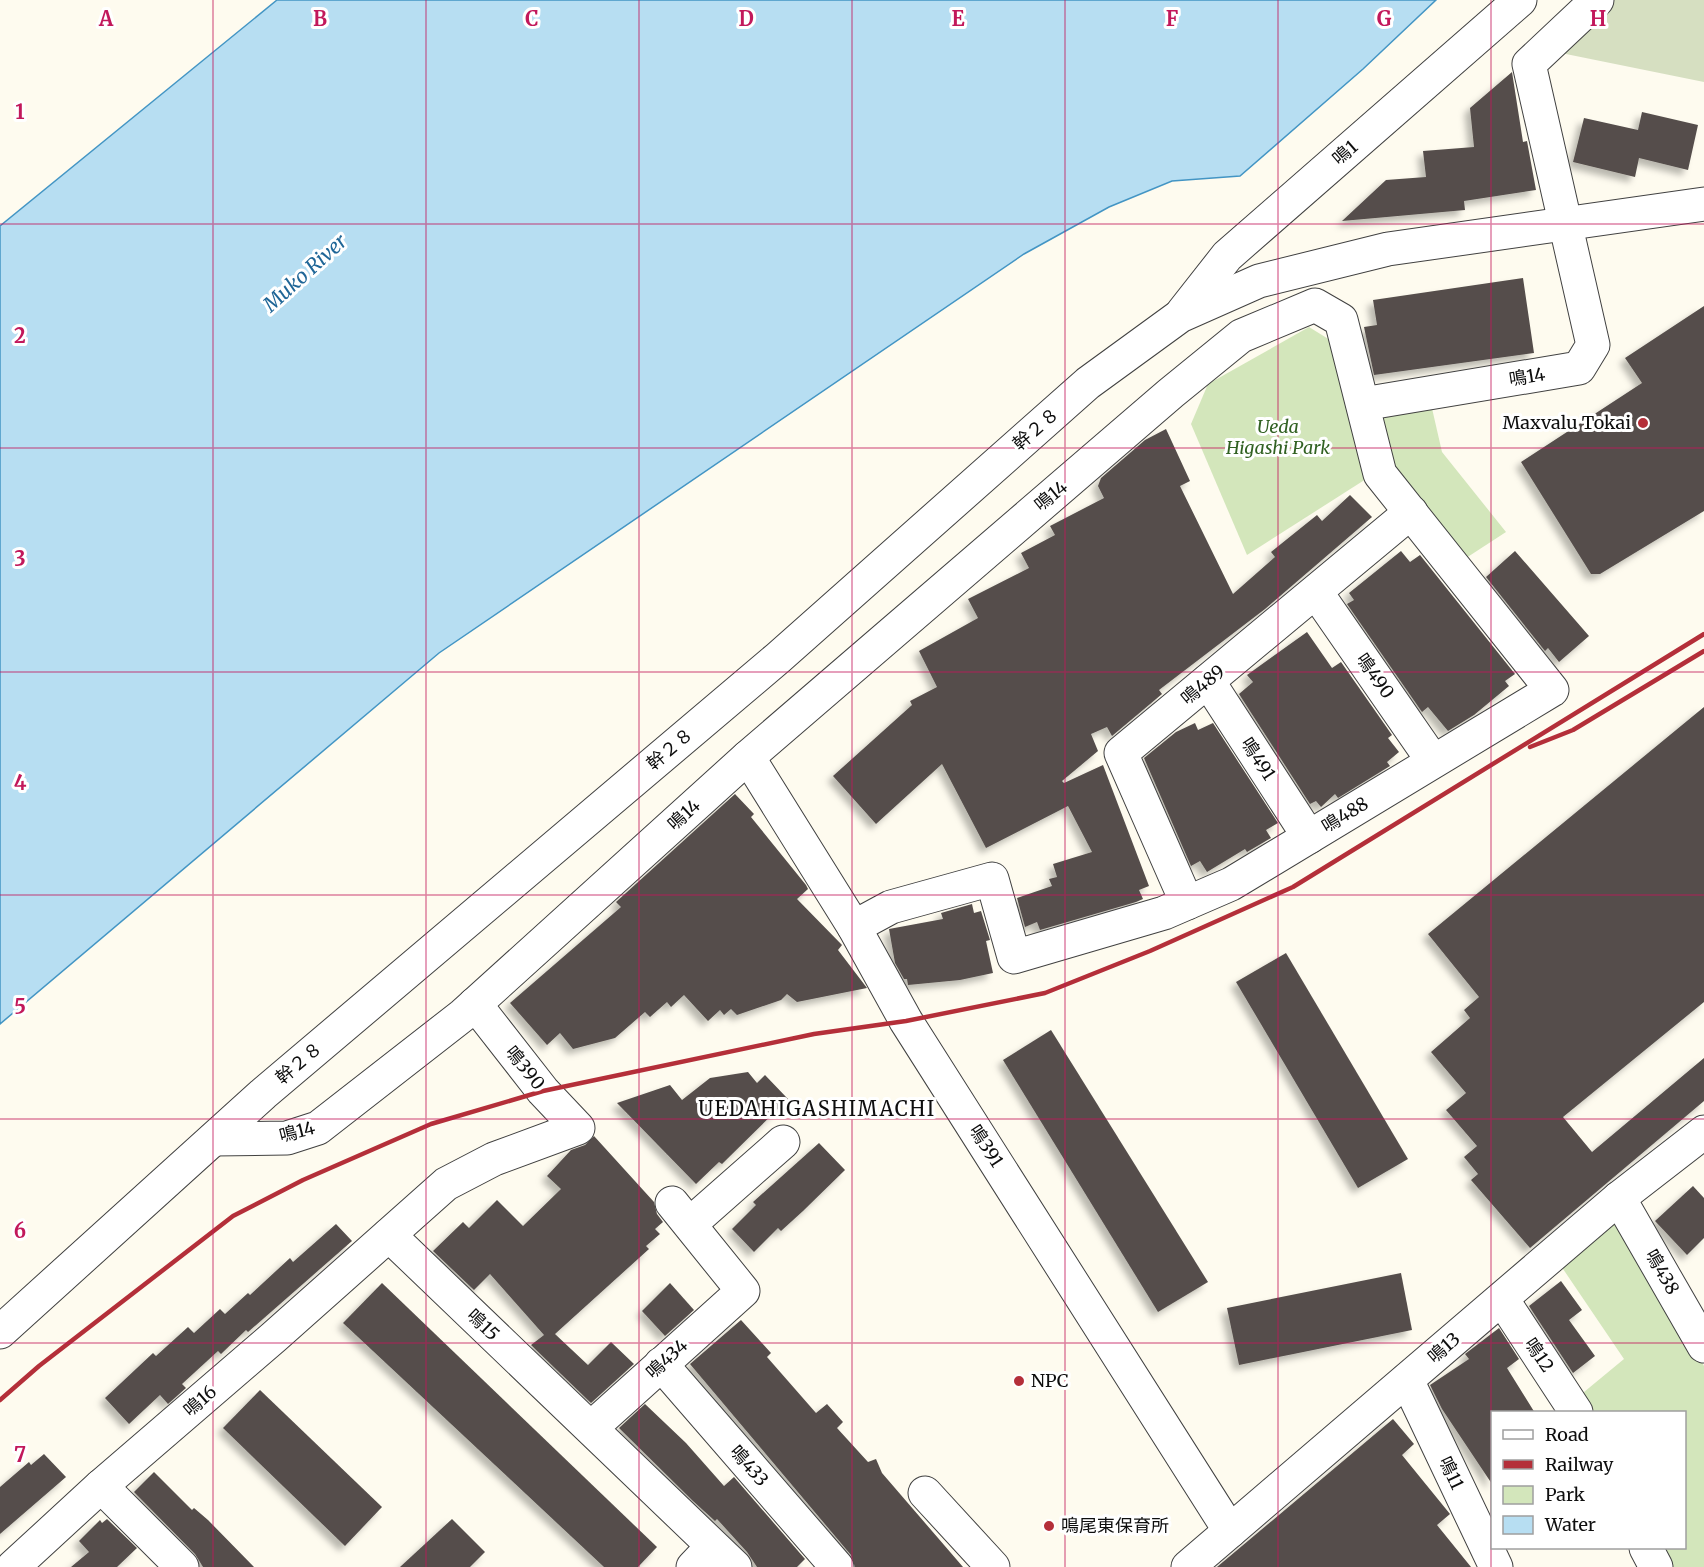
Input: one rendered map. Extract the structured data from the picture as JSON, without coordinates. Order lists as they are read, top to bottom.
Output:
{
  "streets": {
    "street": [
      "鳴1",
      "鳴14",
      "幹２８",
      "鳴490",
      "鳴489",
      "鳴491",
      "鳴488",
      "鳴390",
      "鳴391",
      "鳴438",
      "鳴15",
      "鳴13",
      "鳴12",
      "鳴434",
      "鳴16",
      "鳴433",
      "鳴11"
    ]
  },
  "crossings": [
    ["鳴1", "幹２８"],
    ["鳴14", "幹２８"],
    ["鳴14", "鳴488"],
    ["鳴14", "鳴390"],
    ["鳴14", "鳴391"],
    ["鳴490", "鳴489"],
    ["鳴490", "鳴488"],
    ["鳴489", "鳴491"],
    ["鳴489", "鳴488"],
    ["鳴491", "鳴488"],
    ["鳴488", "鳴391"],
    ["鳴390", "鳴15"],
    ["鳴390", "鳴16"],
    ["鳴391", "鳴13"],
    ["鳴438", "鳴13"],
    ["鳴15", "鳴434"],
    ["鳴15", "鳴16"],
    ["鳴13", "鳴12"],
    ["鳴13", "鳴11"],
    ["鳴434", "鳴433"]
  ],
  "districts": ["UEDAHIGASHIMACHI"],
  "water": ["Muko River"],
  "parks": ["Ueda Higashi Park"],
  "places": ["Maxvalu Tokai", "NPC", "鳴尾東保育所"],
  "legend": [
    "Road",
    "Railway",
    "Park",
    "Water"
  ],
  "grid": {
    "columns": [
      "A",
      "B",
      "C",
      "D",
      "E",
      "F",
      "G",
      "H"
    ],
    "rows": [
      "1",
      "2",
      "3",
      "4",
      "5",
      "6",
      "7"
    ]
  }
}
